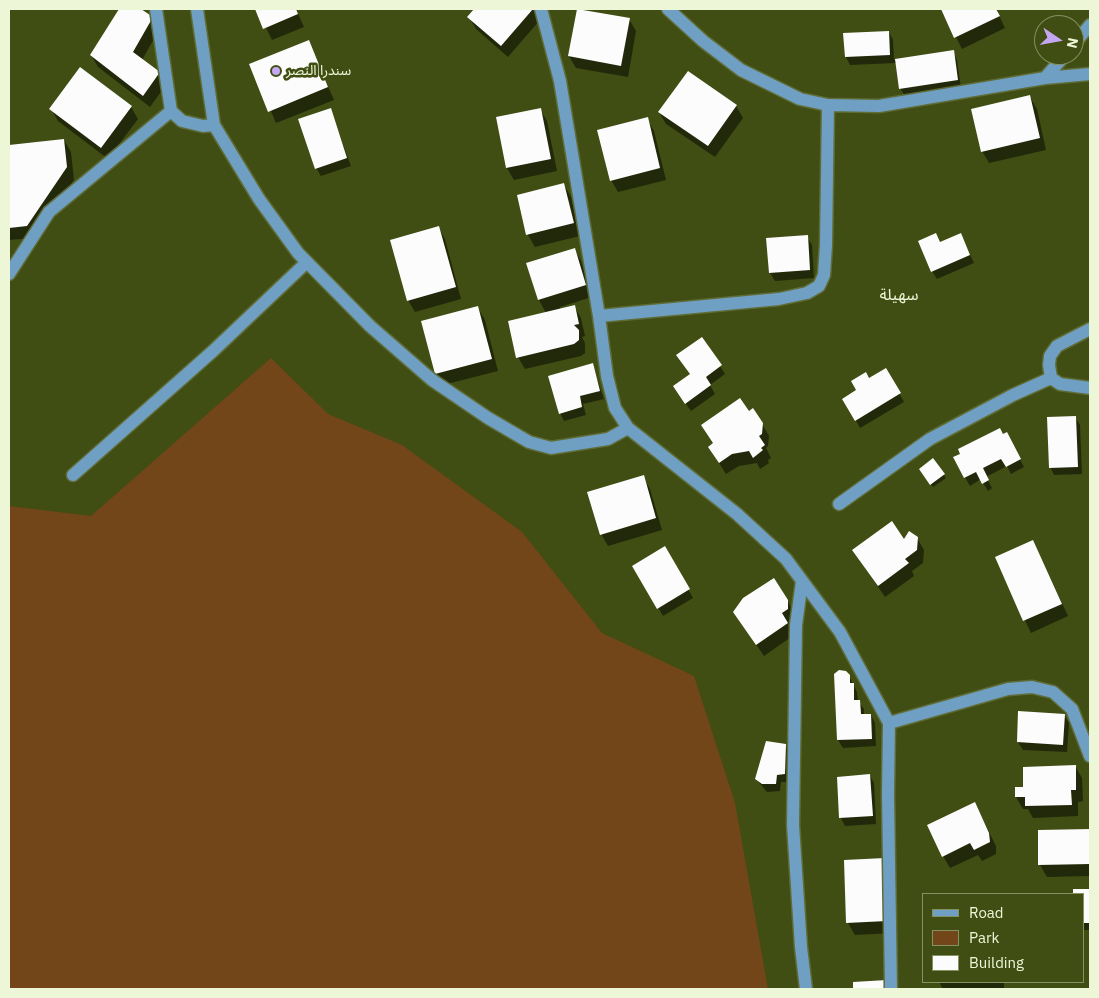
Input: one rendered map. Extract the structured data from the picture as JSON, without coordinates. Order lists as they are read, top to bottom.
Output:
{
  "districts": ["سهيلة"],
  "places": ["سندرا النصر"],
  "legend": ["Road", "Park", "Building"],
  "north": "right"
}
